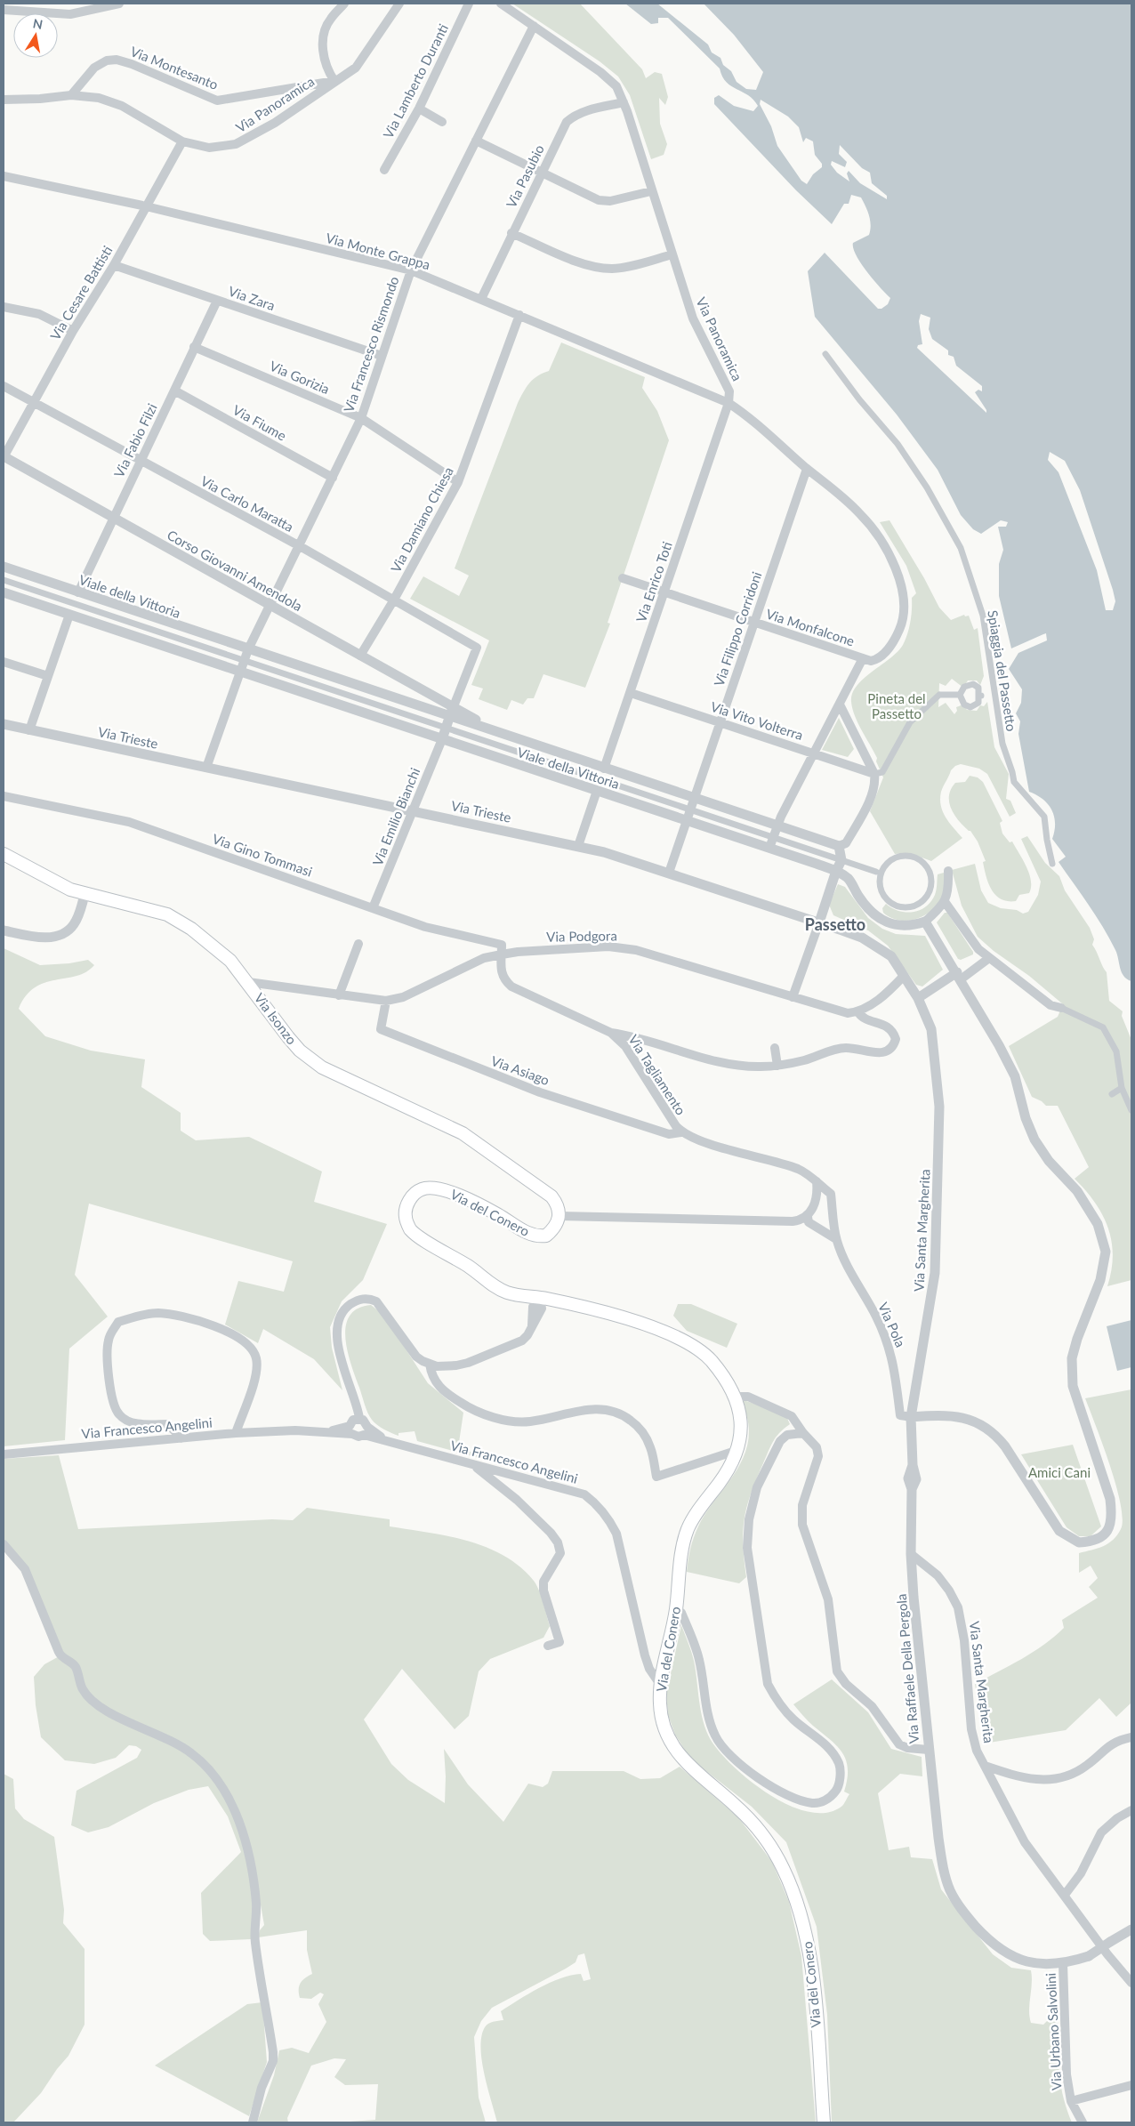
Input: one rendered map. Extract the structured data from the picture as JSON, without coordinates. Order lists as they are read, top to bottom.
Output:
{
  "streets": {
    "main road": ["Via Isonzo", "Via del Conero"],
    "street": [
      "Via Montesanto",
      "Via Lamberto Duranti",
      "Via Panoramica",
      "Via Pasubio",
      "Via Monte Grappa",
      "Via Cesare Battisti",
      "Via Zara",
      "Via Francesco Rismondo",
      "Via Gorizia",
      "Via Fiume",
      "Via Fabio Filzi",
      "Via Carlo Maratta",
      "Via Damiano Chiesa",
      "Corso Giovanni Amendola",
      "Via Enrico Toti",
      "Viale della Vittoria",
      "Via Monfalcone",
      "Via Filippo Corridoni",
      "Spiaggia del Passetto",
      "Via Vito Volterra",
      "Via Trieste",
      "Via Emilio Bianchi",
      "Via Gino Tommasi",
      "Via Podgora",
      "Via Asiago",
      "Via Tagliamento",
      "Via Santa Margherita",
      "Via Pola",
      "Via Francesco Angelini",
      "Via Raffaele Della Pergola",
      "Via Urbano Salvolini"
    ]
  },
  "crossings": [
    ["Via Montesanto", "Via Panoramica"],
    ["Via Panoramica", "Via Pasubio"],
    ["Via Panoramica", "Via Monte Grappa"],
    ["Via Panoramica", "Via Cesare Battisti"],
    ["Via Panoramica", "Via Francesco Rismondo"],
    ["Via Panoramica", "Via Enrico Toti"],
    ["Via Pasubio", "Via Monte Grappa"],
    ["Via Monte Grappa", "Via Cesare Battisti"],
    ["Via Monte Grappa", "Via Francesco Rismondo"],
    ["Via Monte Grappa", "Via Damiano Chiesa"],
    ["Via Monte Grappa", "Via Enrico Toti"],
    ["Via Cesare Battisti", "Via Zara"],
    ["Via Cesare Battisti", "Via Carlo Maratta"],
    ["Via Cesare Battisti", "Corso Giovanni Amendola"],
    ["Via Zara", "Via Francesco Rismondo"],
    ["Via Zara", "Via Fabio Filzi"],
    ["Via Francesco Rismondo", "Via Gorizia"],
    ["Via Francesco Rismondo", "Via Fiume"],
    ["Via Francesco Rismondo", "Via Carlo Maratta"],
    ["Via Francesco Rismondo", "Corso Giovanni Amendola"],
    ["Via Francesco Rismondo", "Viale della Vittoria"],
    ["Via Gorizia", "Via Fabio Filzi"],
    ["Via Gorizia", "Via Damiano Chiesa"],
    ["Via Fiume", "Via Fabio Filzi"],
    ["Via Fabio Filzi", "Via Carlo Maratta"],
    ["Via Fabio Filzi", "Corso Giovanni Amendola"],
    ["Via Fabio Filzi", "Viale della Vittoria"],
    ["Via Carlo Maratta", "Via Damiano Chiesa"],
    ["Via Carlo Maratta", "Corso Giovanni Amendola"],
    ["Via Carlo Maratta", "Viale della Vittoria"],
    ["Via Damiano Chiesa", "Corso Giovanni Amendola"],
    ["Corso Giovanni Amendola", "Viale della Vittoria"],
    ["Via Enrico Toti", "Viale della Vittoria"],
    ["Via Enrico Toti", "Via Monfalcone"],
    ["Via Enrico Toti", "Via Vito Volterra"],
    ["Viale della Vittoria", "Via Filippo Corridoni"],
    ["Viale della Vittoria", "Via Emilio Bianchi"],
    ["Via Monfalcone", "Via Filippo Corridoni"],
    ["Via Filippo Corridoni", "Via Vito Volterra"],
    ["Via Trieste", "Via Emilio Bianchi"],
    ["Via Trieste", "Via Santa Margherita"],
    ["Via Gino Tommasi", "Via Podgora"],
    ["Via Gino Tommasi", "Via Tagliamento"],
    ["Via Podgora", "Via Isonzo"],
    ["Via Podgora", "Via Asiago"],
    ["Via Podgora", "Via Tagliamento"],
    ["Via Isonzo", "Via del Conero"],
    ["Via Asiago", "Via Tagliamento"],
    ["Via Tagliamento", "Via Pola"],
    ["Via del Conero", "Via Francesco Angelini"],
    ["Via del Conero", "Via Raffaele Della Pergola"],
    ["Via Santa Margherita", "Via Pola"],
    ["Via Santa Margherita", "Via Raffaele Della Pergola"]
  ],
  "districts": ["Passetto"],
  "parks": ["Pineta del Passetto", "Amici Cani"],
  "north": "top"
}
